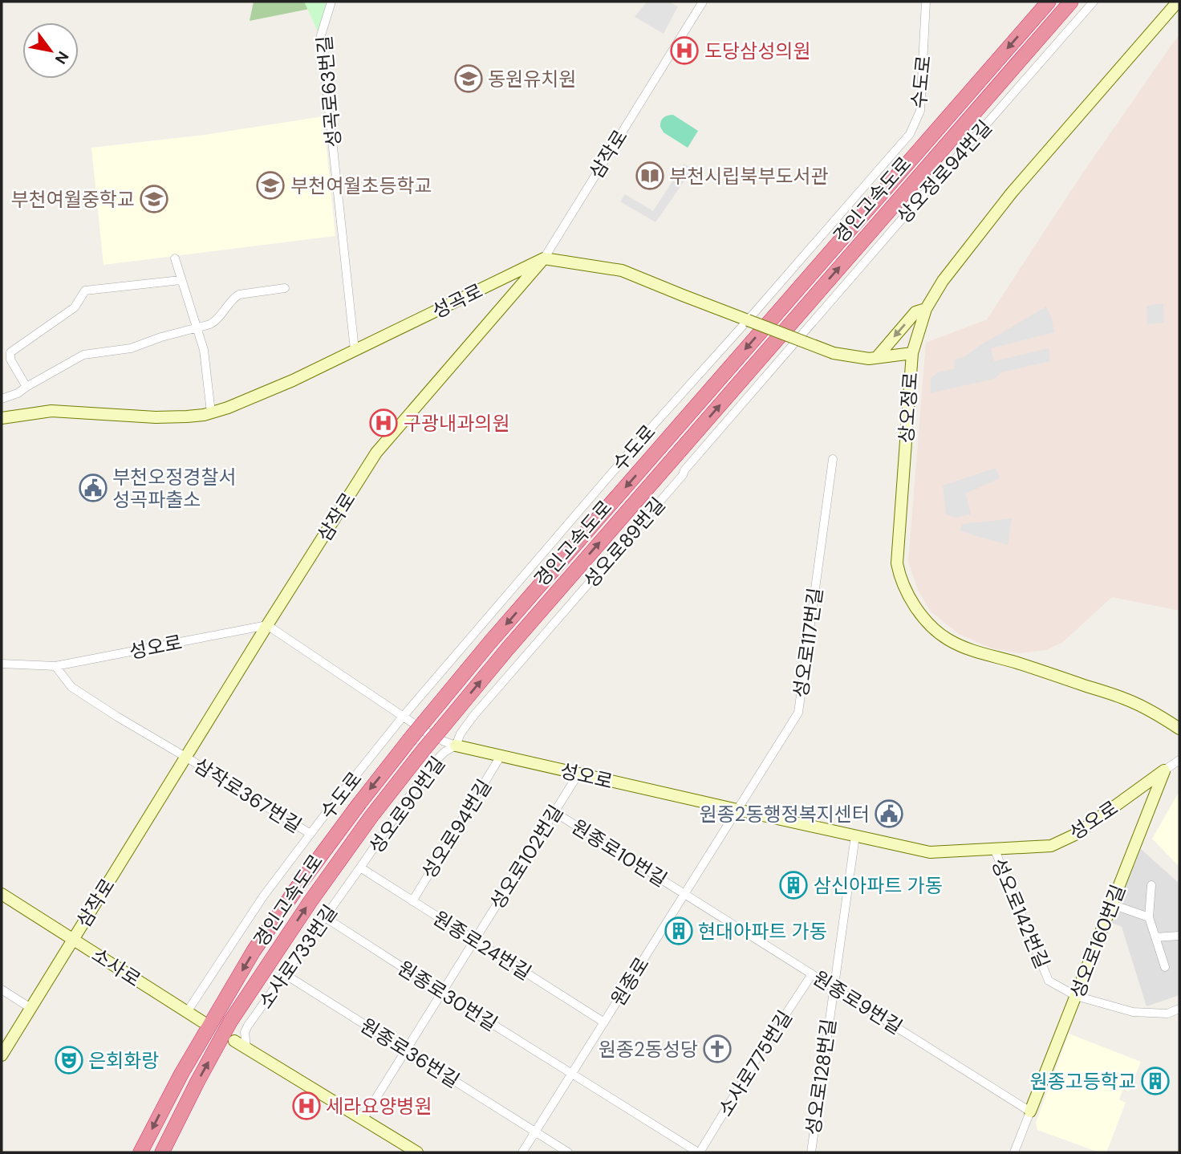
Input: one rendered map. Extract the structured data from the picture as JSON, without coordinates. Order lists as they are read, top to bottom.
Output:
{
  "streets": {
    "highway": ["경인고속도로"],
    "street": [
      "수도로",
      "성곡로63번길",
      "삼작로",
      "상오정로94번길",
      "성곡로",
      "상오정로",
      "성오로89번길",
      "성오로117번길",
      "성오로",
      "삼작로367번길",
      "성오로90번길",
      "성오로94번길",
      "원종로10번길",
      "성오로102번길",
      "성오로142번길",
      "성오로160번길",
      "원종로24번길",
      "소사로733번길",
      "소사로",
      "원종로",
      "원종로30번길",
      "원종로9번길",
      "원종로36번길",
      "소사로775번길",
      "성오로128번길"
    ]
  },
  "crossings": [
    ["수도로", "성오로"],
    ["수도로", "삼작로367번길"],
    ["수도로", "소사로"],
    ["성곡로63번길", "성곡로"],
    ["삼작로", "성곡로"],
    ["삼작로", "성오로"],
    ["삼작로", "삼작로367번길"],
    ["삼작로", "소사로"],
    ["상오정로94번길", "성오로89번길"],
    ["성오로89번길", "성오로"],
    ["성오로89번길", "성오로90번길"],
    ["성오로117번길", "성오로"],
    ["성오로117번길", "원종로"],
    ["성오로", "삼작로367번길"],
    ["성오로", "성오로90번길"],
    ["성오로", "성오로94번길"],
    ["성오로", "성오로102번길"],
    ["성오로", "성오로142번길"],
    ["성오로", "성오로160번길"],
    ["성오로", "원종로"],
    ["성오로", "성오로128번길"],
    ["성오로90번길", "원종로24번길"],
    ["성오로90번길", "소사로733번길"],
    ["성오로94번길", "원종로24번길"],
    ["원종로10번길", "성오로102번길"],
    ["원종로10번길", "원종로"],
    ["원종로10번길", "원종로9번길"],
    ["성오로102번길", "원종로24번길"],
    ["성오로102번길", "원종로30번길"],
    ["성오로102번길", "원종로36번길"],
    ["성오로142번길", "성오로160번길"],
    ["성오로160번길", "원종로9번길"],
    ["원종로24번길", "소사로733번길"],
    ["원종로24번길", "원종로"],
    ["소사로733번길", "원종로30번길"],
    ["소사로733번길", "원종로36번길"],
    ["원종로", "원종로30번길"],
    ["원종로", "원종로9번길"],
    ["원종로", "원종로36번길"],
    ["원종로30번길", "소사로775번길"],
    ["원종로9번길", "소사로775번길"],
    ["원종로9번길", "성오로128번길"]
  ],
  "places": {
    "hospital": ["도당삼성의원", "구광내과의원", "세라요양병원"],
    "school or university": ["동원유치원", "부천여월초등학교", "부천여월중학교"],
    "library": ["부천시립북부도서관"],
    "public building": ["부천오정경찰서 성곡파출소", "원종2동행정복지센터"],
    "building": ["삼신아파트 가동", "현대아파트 가동", "원종고등학교"],
    "church": ["원종2동성당"],
    "theatre": ["은회화랑"]
  },
  "north": "bottom right"
}
